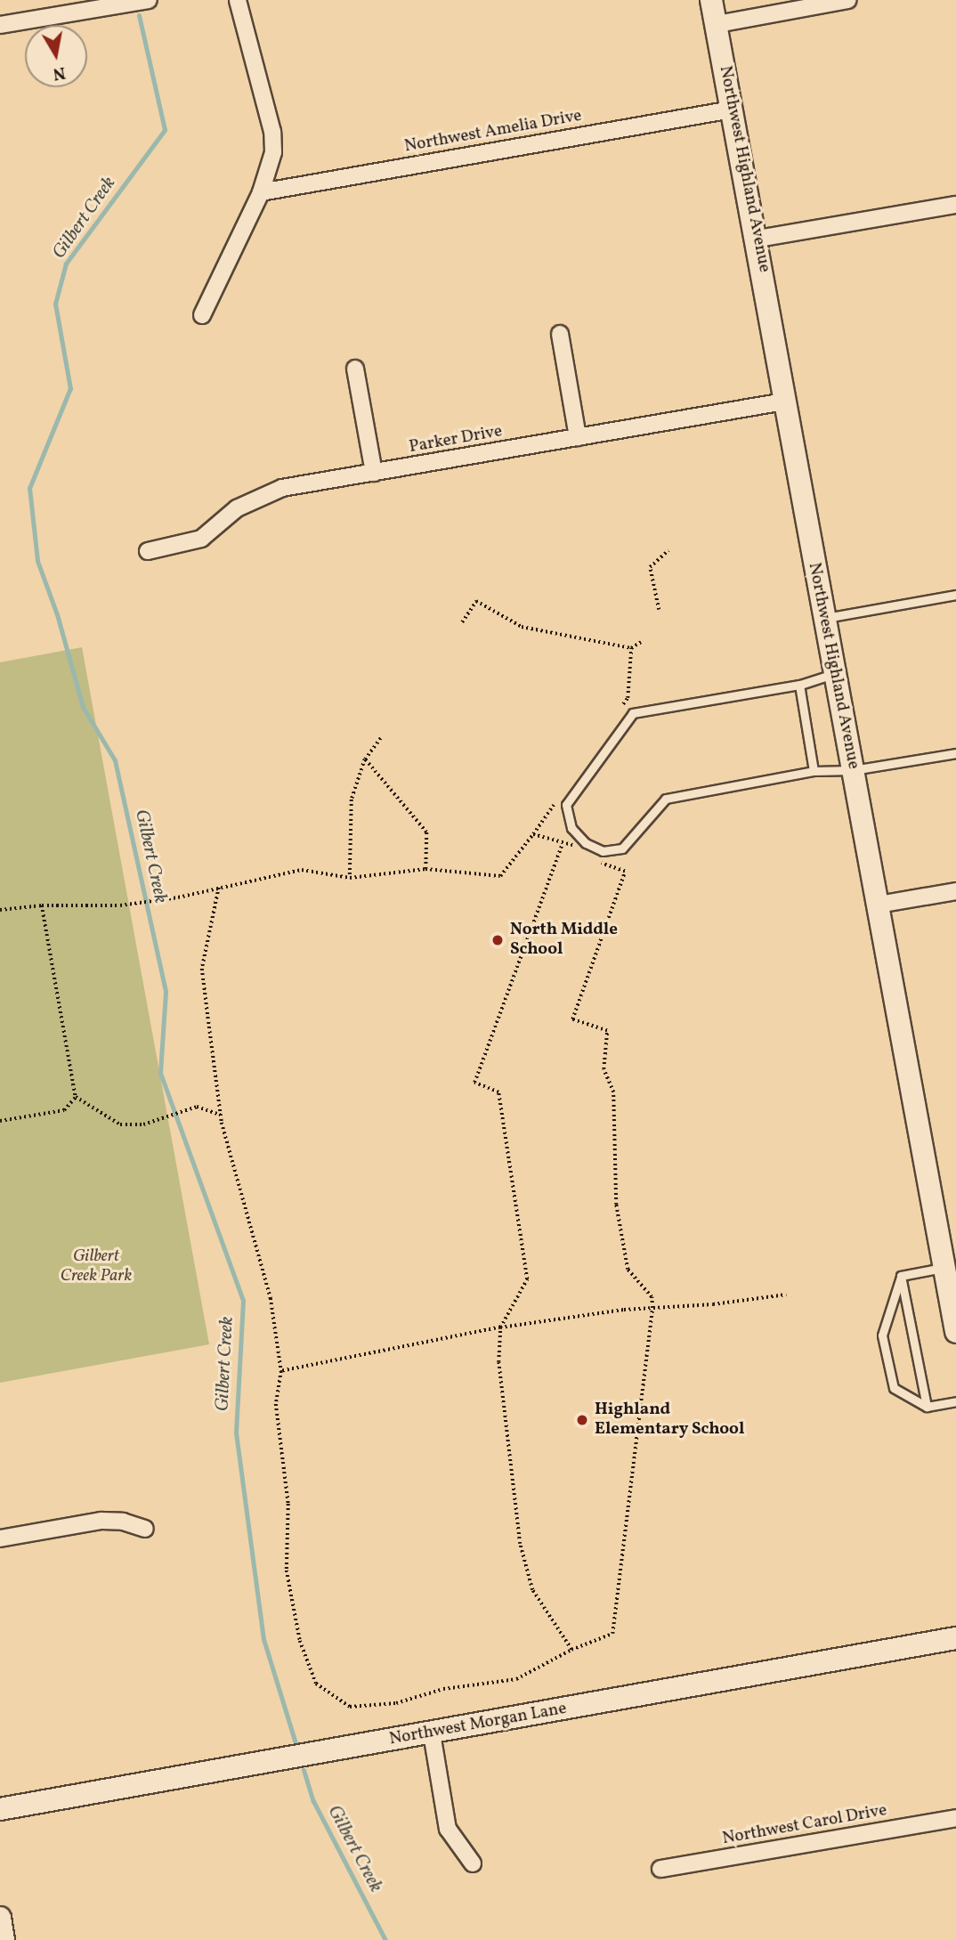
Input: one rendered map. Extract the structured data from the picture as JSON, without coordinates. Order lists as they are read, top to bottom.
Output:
{
  "streets": {
    "main road": ["Northwest Highland Avenue", "Northwest Morgan Lane"],
    "street": ["Northwest Amelia Drive", "Parker Drive", "Northwest Carol Drive"]
  },
  "crossings": [
    ["Northwest Amelia Drive", "Northwest Highland Avenue"],
    ["Northwest Highland Avenue", "Parker Drive"]
  ],
  "water": ["Gilbert Creek"],
  "parks": ["Gilbert Creek Park"],
  "places": ["North Middle School", "Highland Elementary School"],
  "north": "bottom"
}
